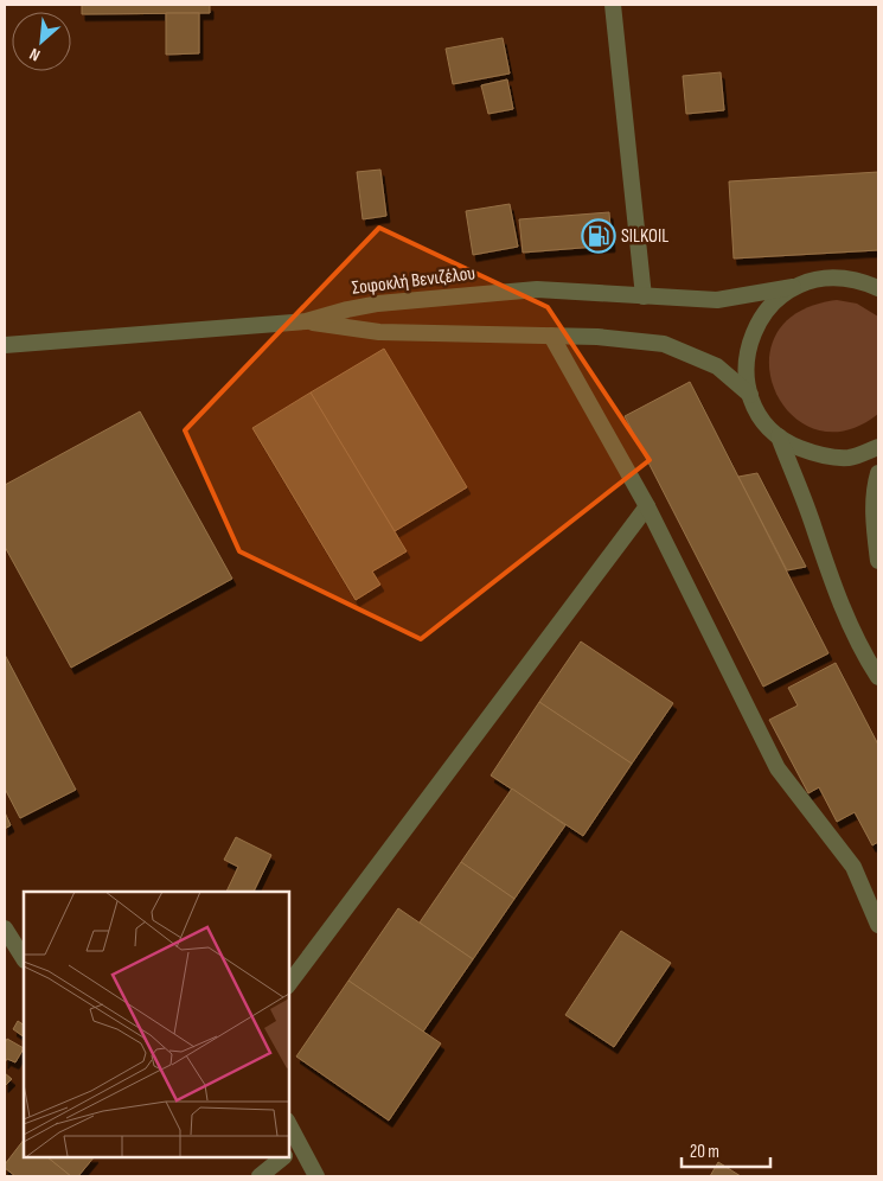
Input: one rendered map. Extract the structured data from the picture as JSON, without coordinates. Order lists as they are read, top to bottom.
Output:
{
  "streets": {
    "street": ["Σοφοκλή Βενιζέλου"]
  },
  "places": {
    "fuel station": ["SILKOIL"]
  },
  "scale_bar": "20 m",
  "north": "bottom left"
}
